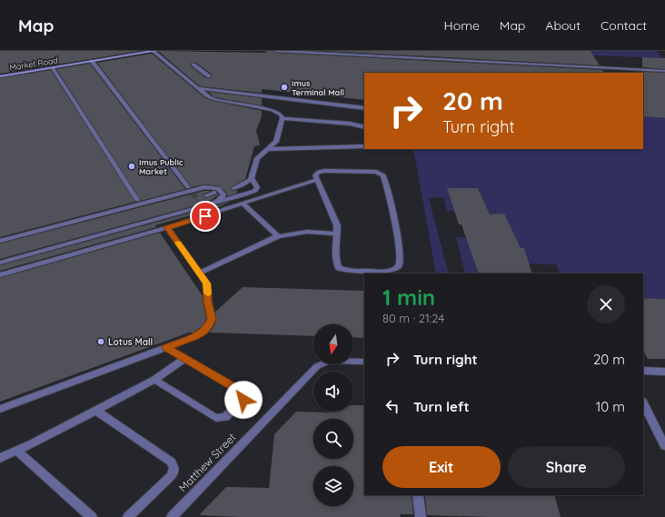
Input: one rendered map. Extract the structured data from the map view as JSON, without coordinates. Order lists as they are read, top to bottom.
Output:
{
  "streets": {
    "street": ["Market Road", "Matthew Street"]
  },
  "places": ["Imus Terminal Mall", "Imus Public Market", "Lotus Mall"],
  "north": "bottom",
  "page": {
    "header": "Map",
    "nav": [
      "Home",
      "Map",
      "About",
      "Contact"
    ],
    "turn": ["20 m", "Turn right"],
    "heading": ["1 min", "80 m · 21:24"],
    "list": [
      {
        "name": "Turn right",
        "value": "20 m"
      },
      {
        "name": "Turn left",
        "value": "10 m"
      }
    ],
    "buttons": ["Exit", "Share"]
  }
}
